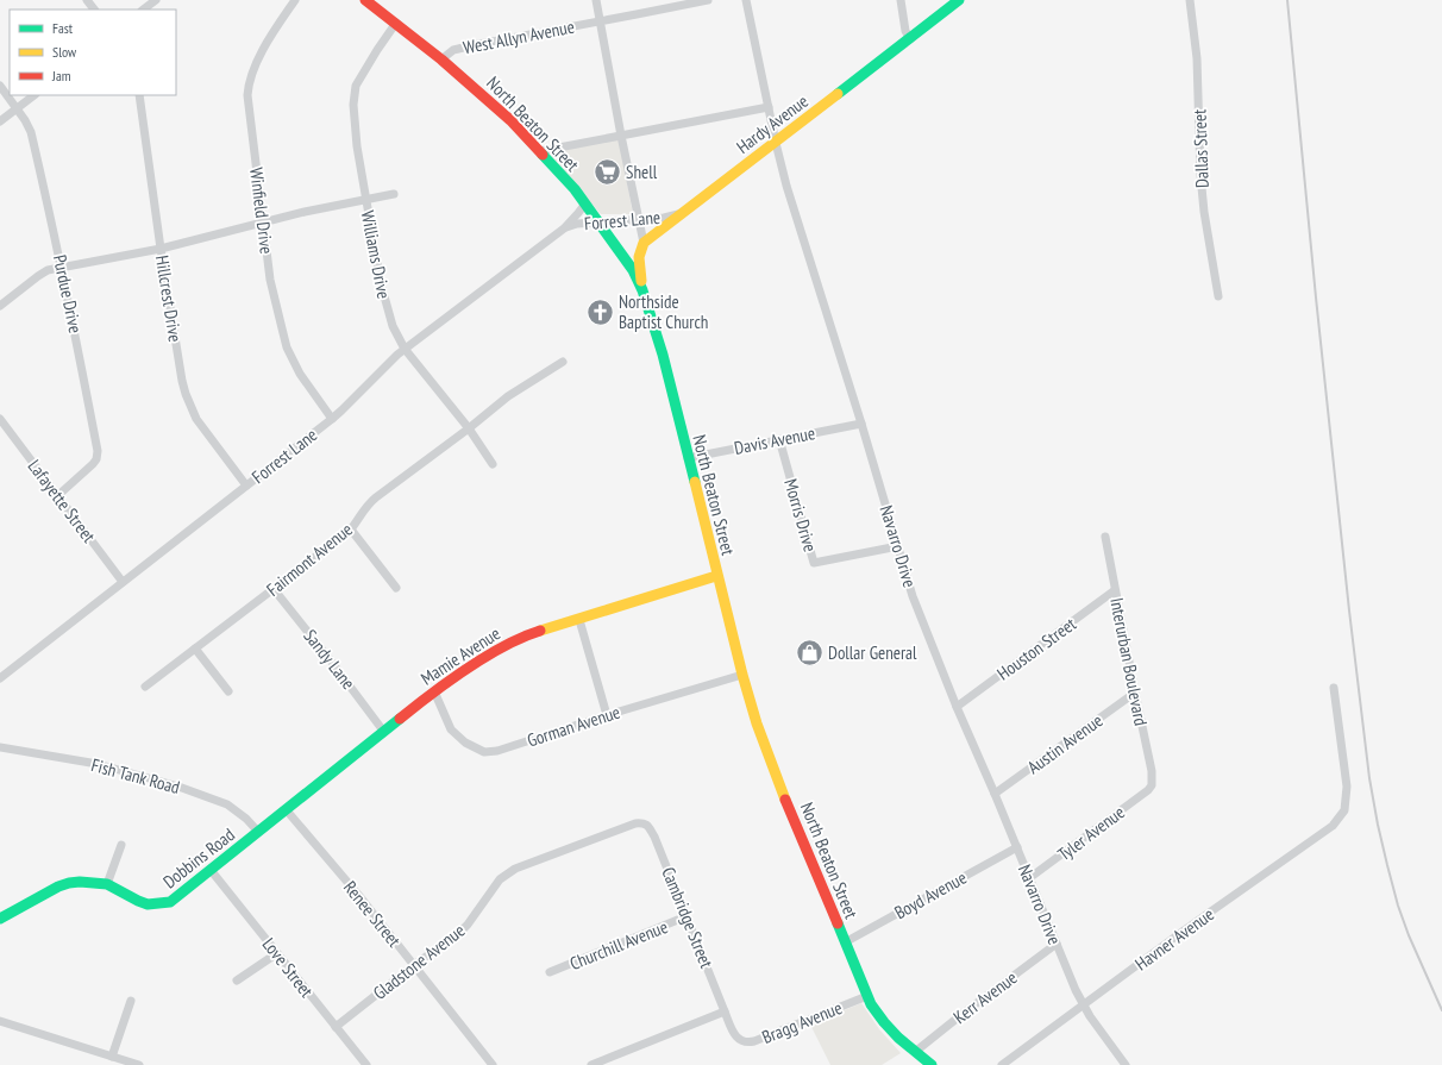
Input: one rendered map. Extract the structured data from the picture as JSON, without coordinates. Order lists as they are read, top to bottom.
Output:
{
  "streets": {
    "street": [
      "West Allyn Avenue",
      "North Beaton Street",
      "Hardy Avenue",
      "Dallas Street",
      "Winfield Drive",
      "Forrest Lane",
      "Williams Drive",
      "Purdue Drive",
      "Hillcrest Drive",
      "Davis Avenue",
      "Lafayette Street",
      "Morris Drive",
      "Navarro Drive",
      "Fairmont Avenue",
      "Houston Street",
      "Mamie Avenue",
      "Sandy Lane",
      "Interurban Boulevard",
      "Gorman Avenue",
      "Austin Avenue",
      "Fish Tank Road",
      "Tyler Avenue",
      "Dobbins Road",
      "Boyd Avenue",
      "Renee Street",
      "Cambridge Street",
      "Havner Avenue",
      "Churchill Avenue",
      "Gladstone Avenue",
      "Love Street",
      "Kerr Avenue",
      "Bragg Avenue"
    ]
  },
  "crossings": [
    ["West Allyn Avenue", "North Beaton Street"],
    ["North Beaton Street", "Forrest Lane"],
    ["North Beaton Street", "Williams Drive"],
    ["North Beaton Street", "Davis Avenue"],
    ["North Beaton Street", "Mamie Avenue"],
    ["North Beaton Street", "Gorman Avenue"],
    ["North Beaton Street", "Boyd Avenue"],
    ["North Beaton Street", "Kerr Avenue"],
    ["North Beaton Street", "Bragg Avenue"],
    ["Hardy Avenue", "Forrest Lane"],
    ["Hardy Avenue", "Navarro Drive"],
    ["Winfield Drive", "Forrest Lane"],
    ["Forrest Lane", "Williams Drive"],
    ["Forrest Lane", "Hillcrest Drive"],
    ["Forrest Lane", "Lafayette Street"],
    ["Williams Drive", "Fairmont Avenue"],
    ["Purdue Drive", "Lafayette Street"],
    ["Davis Avenue", "Morris Drive"],
    ["Davis Avenue", "Navarro Drive"],
    ["Morris Drive", "Navarro Drive"],
    ["Navarro Drive", "Houston Street"],
    ["Navarro Drive", "Austin Avenue"],
    ["Navarro Drive", "Tyler Avenue"],
    ["Navarro Drive", "Boyd Avenue"],
    ["Navarro Drive", "Havner Avenue"],
    ["Navarro Drive", "Kerr Avenue"],
    ["Fairmont Avenue", "Sandy Lane"],
    ["Houston Street", "Interurban Boulevard"],
    ["Mamie Avenue", "Sandy Lane"],
    ["Mamie Avenue", "Gorman Avenue"],
    ["Mamie Avenue", "Fish Tank Road"],
    ["Mamie Avenue", "Dobbins Road"],
    ["Mamie Avenue", "Renee Street"],
    ["Interurban Boulevard", "Austin Avenue"],
    ["Interurban Boulevard", "Tyler Avenue"],
    ["Fish Tank Road", "Dobbins Road"],
    ["Dobbins Road", "Love Street"],
    ["Renee Street", "Gladstone Avenue"],
    ["Cambridge Street", "Churchill Avenue"],
    ["Cambridge Street", "Gladstone Avenue"],
    ["Cambridge Street", "Bragg Avenue"],
    ["Gladstone Avenue", "Love Street"]
  ],
  "places": {
    "supermarket": ["Shell"],
    "church": ["Northside Baptist Church"],
    "shop": ["Dollar General"]
  },
  "legend": ["Fast", "Slow", "Jam"]
}
